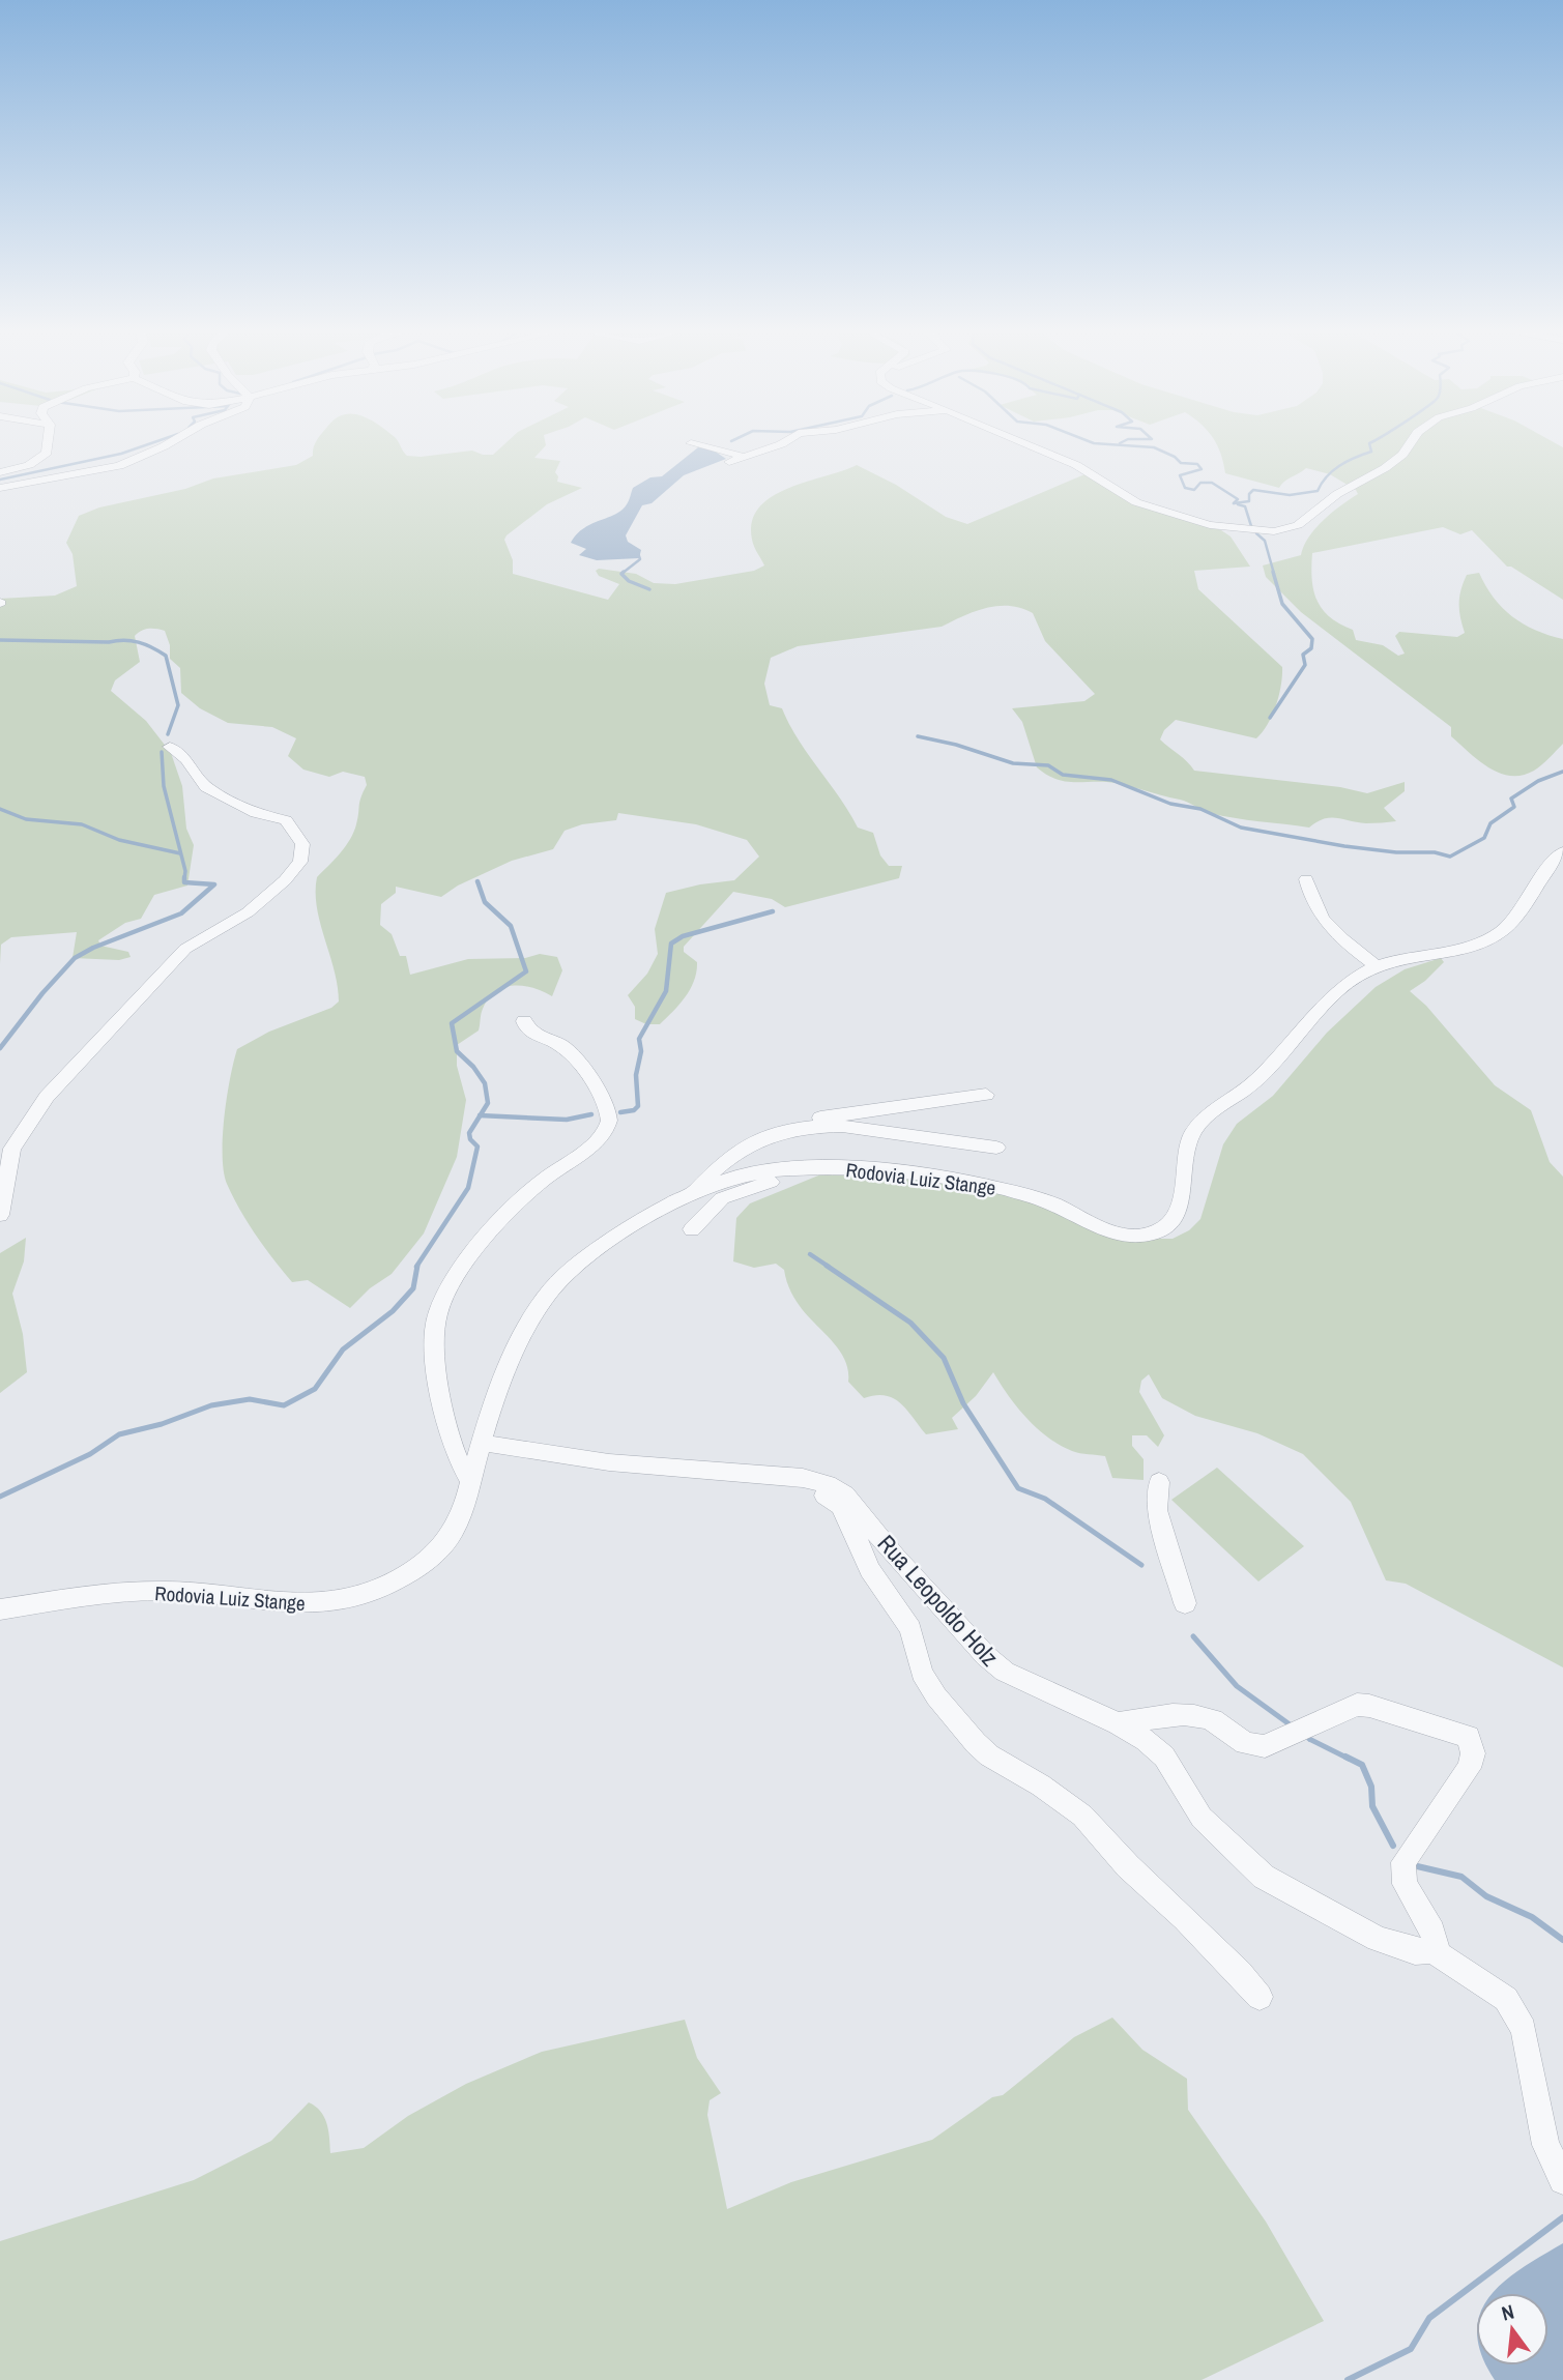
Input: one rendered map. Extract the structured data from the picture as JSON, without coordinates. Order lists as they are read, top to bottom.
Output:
{
  "streets": {
    "street": ["Rodovia Luiz Stange", "Rua Leopoldo Holz"]
  },
  "crossings": [
    ["Rodovia Luiz Stange", "Rua Leopoldo Holz"]
  ],
  "north": "top"
}
